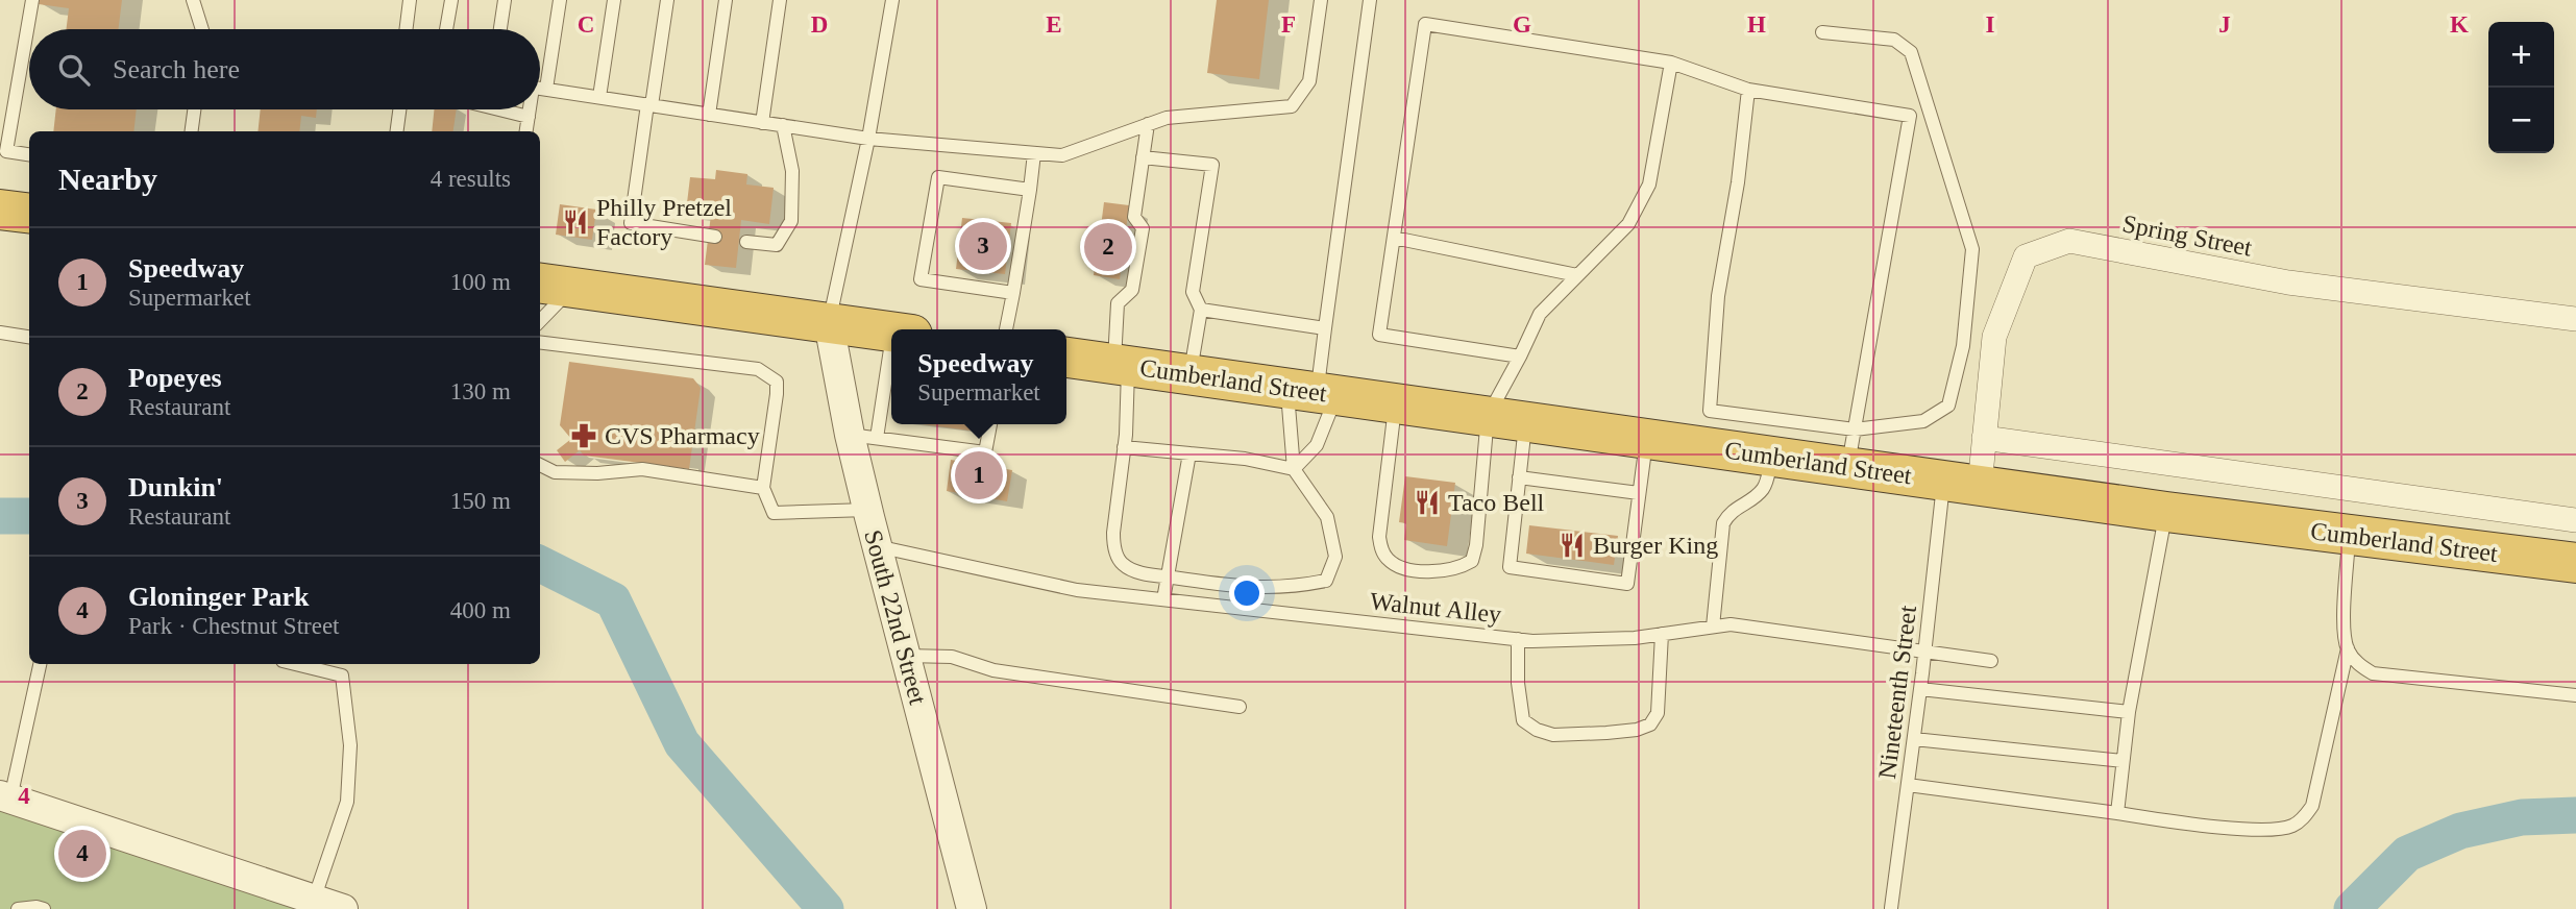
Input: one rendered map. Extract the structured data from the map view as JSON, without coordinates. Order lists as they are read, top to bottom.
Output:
{
  "streets": {
    "highway": ["Cumberland Street"],
    "street": ["Spring Street", "South 22nd Street"],
    "lane": ["Walnut Alley", "Nineteenth Street"]
  },
  "crossings": [
    ["Spring Street", "Cumberland Street"],
    ["Spring Street", "Nineteenth Street"],
    ["Cumberland Street", "Nineteenth Street"],
    ["Walnut Alley", "South 22nd Street"],
    ["Walnut Alley", "Nineteenth Street"]
  ],
  "places": {
    "restaurant": ["Philly Pretzel Factory", "Taco Bell", "Burger King"],
    "pharmacy": ["CVS Pharmacy"]
  },
  "page": {
    "map_buttons": ["+", "−"],
    "search": "Search here",
    "heading": ["Nearby", "4 results"],
    "pins": [
      "3",
      "2",
      "1",
      "4"
    ],
    "list": [
      {
        "mark": "1",
        "name": "Speedway",
        "note": "Supermarket",
        "value": "100 m"
      },
      {
        "mark": "2",
        "name": "Popeyes",
        "note": "Restaurant",
        "value": "130 m"
      },
      {
        "mark": "3",
        "name": "Dunkin'",
        "note": "Restaurant",
        "value": "150 m"
      },
      {
        "mark": "4",
        "name": "Gloninger Park",
        "note": "Park · Chestnut Street",
        "value": "400 m"
      }
    ],
    "popup": ["Speedway", "Supermarket"]
  },
  "grid": {
    "columns": [
      "C",
      "D",
      "E",
      "F",
      "G",
      "H",
      "I",
      "J",
      "K"
    ],
    "rows": ["4"]
  }
}
